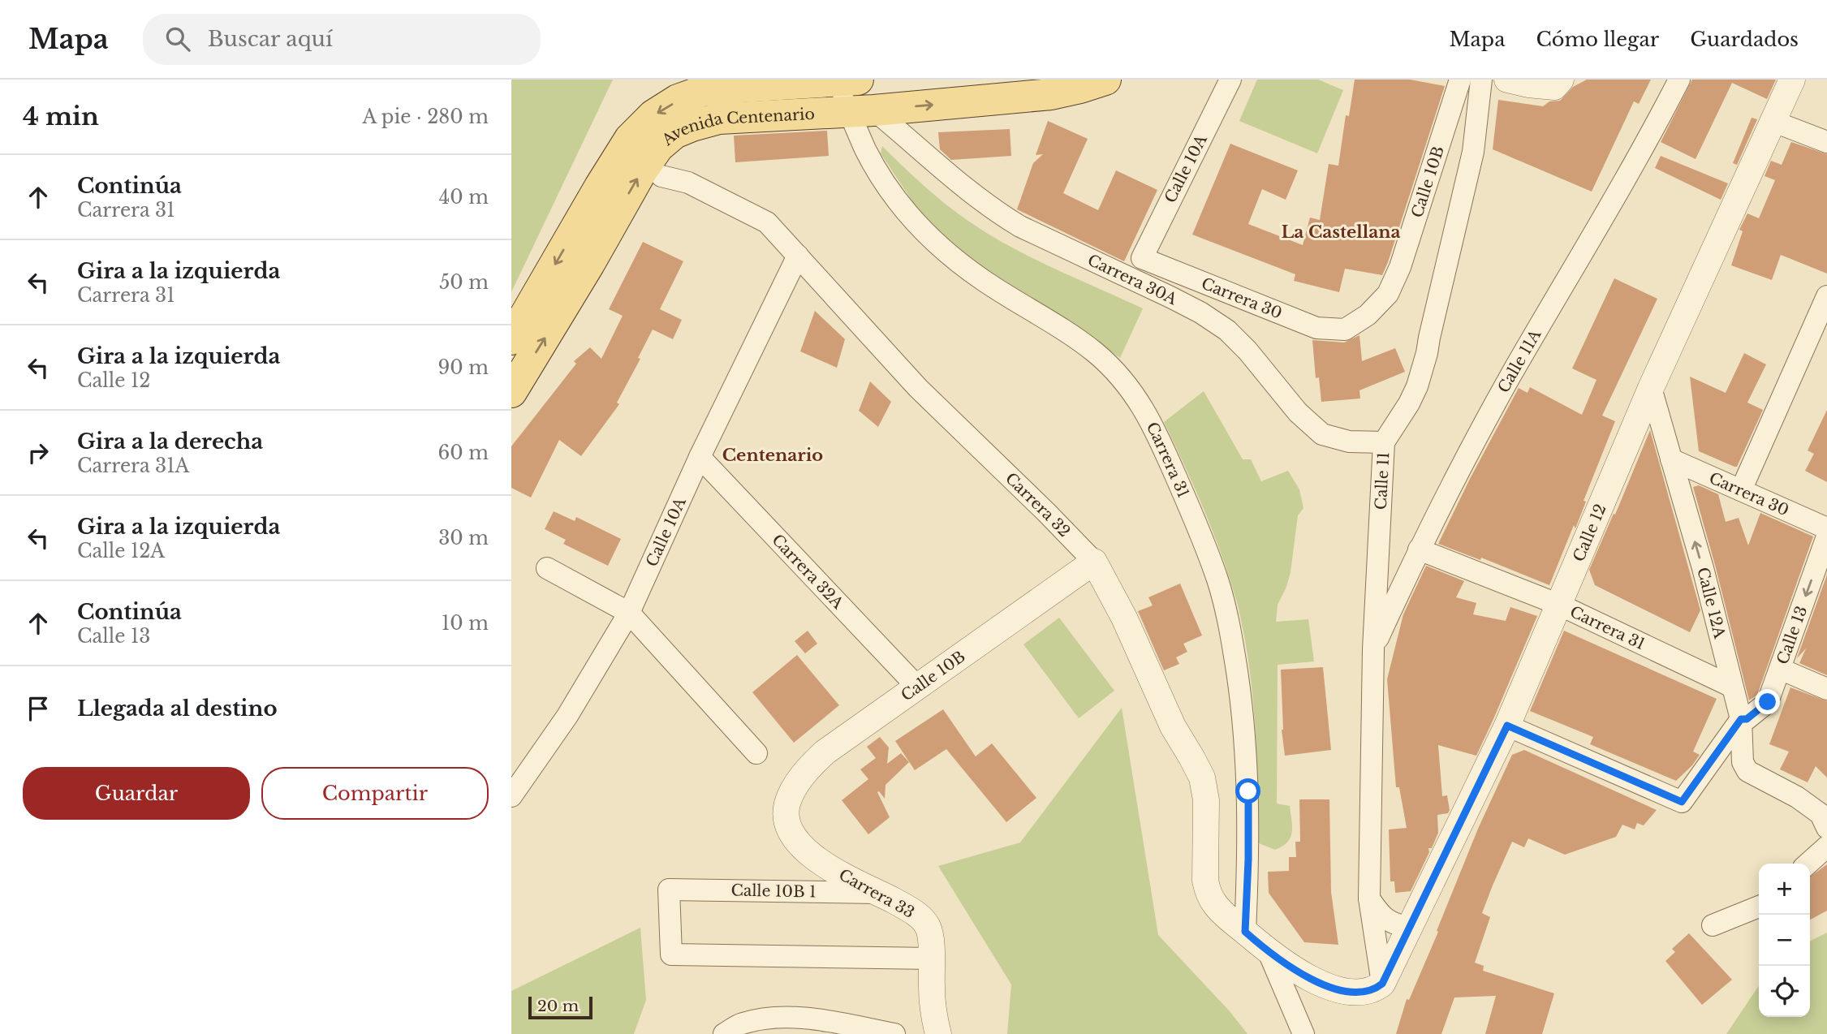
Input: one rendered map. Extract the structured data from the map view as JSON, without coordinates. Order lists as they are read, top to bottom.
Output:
{
  "streets": {
    "main road": ["Avenida Centenario"],
    "street": [
      "Calle 10A",
      "Calle 10B",
      "Carrera 30A",
      "Carrera 30",
      "Calle 11A",
      "Carrera 31",
      "Calle 11",
      "Carrera 32",
      "Calle 12",
      "Carrera 32A",
      "Calle 12A",
      "Calle 13",
      "Calle 10B 1",
      "Carrera 33"
    ]
  },
  "crossings": [
    ["Avenida Centenario", "Carrera 30A"],
    ["Avenida Centenario", "Carrera 31"],
    ["Calle 10A", "Carrera 30"],
    ["Calle 10A", "Carrera 32"],
    ["Calle 10A", "Carrera 32A"],
    ["Calle 10B", "Carrera 30"],
    ["Calle 10B", "Carrera 32"],
    ["Calle 10B", "Carrera 32A"],
    ["Calle 10B", "Carrera 33"],
    ["Carrera 30A", "Carrera 31"],
    ["Carrera 30A", "Calle 11"],
    ["Carrera 30", "Calle 12A"],
    ["Calle 11A", "Carrera 31"],
    ["Calle 11A", "Calle 11"],
    ["Carrera 31", "Carrera 32"],
    ["Carrera 31", "Calle 12"],
    ["Carrera 31", "Calle 12A"],
    ["Calle 11", "Calle 12"],
    ["Calle 12", "Calle 12A"],
    ["Calle 12A", "Calle 13"],
    ["Calle 10B 1", "Carrera 33"]
  ],
  "one_way": ["Calle 12A", "Calle 13"],
  "districts": ["La Castellana", "Centenario"],
  "scale_bar": "20 m",
  "page": {
    "header": "Mapa",
    "search": "Buscar aquí",
    "nav": ["Mapa", "Cómo llegar", "Guardados"],
    "heading": ["4 min", "A pie · 280 m"],
    "list": [
      ["Continúa", "Carrera 31", "40 m"],
      ["Gira a la izquierda", "Carrera 31", "50 m"],
      ["Gira a la izquierda", "Calle 12", "90 m"],
      ["Gira a la derecha", "Carrera 31A", "60 m"],
      ["Gira a la izquierda", "Calle 12A", "30 m"],
      ["Continúa", "Calle 13", "10 m"],
      "Llegada al destino"
    ],
    "buttons": ["Guardar", "Compartir"],
    "map_buttons": ["+", "−"],
    "scale": "20 m"
  }
}
